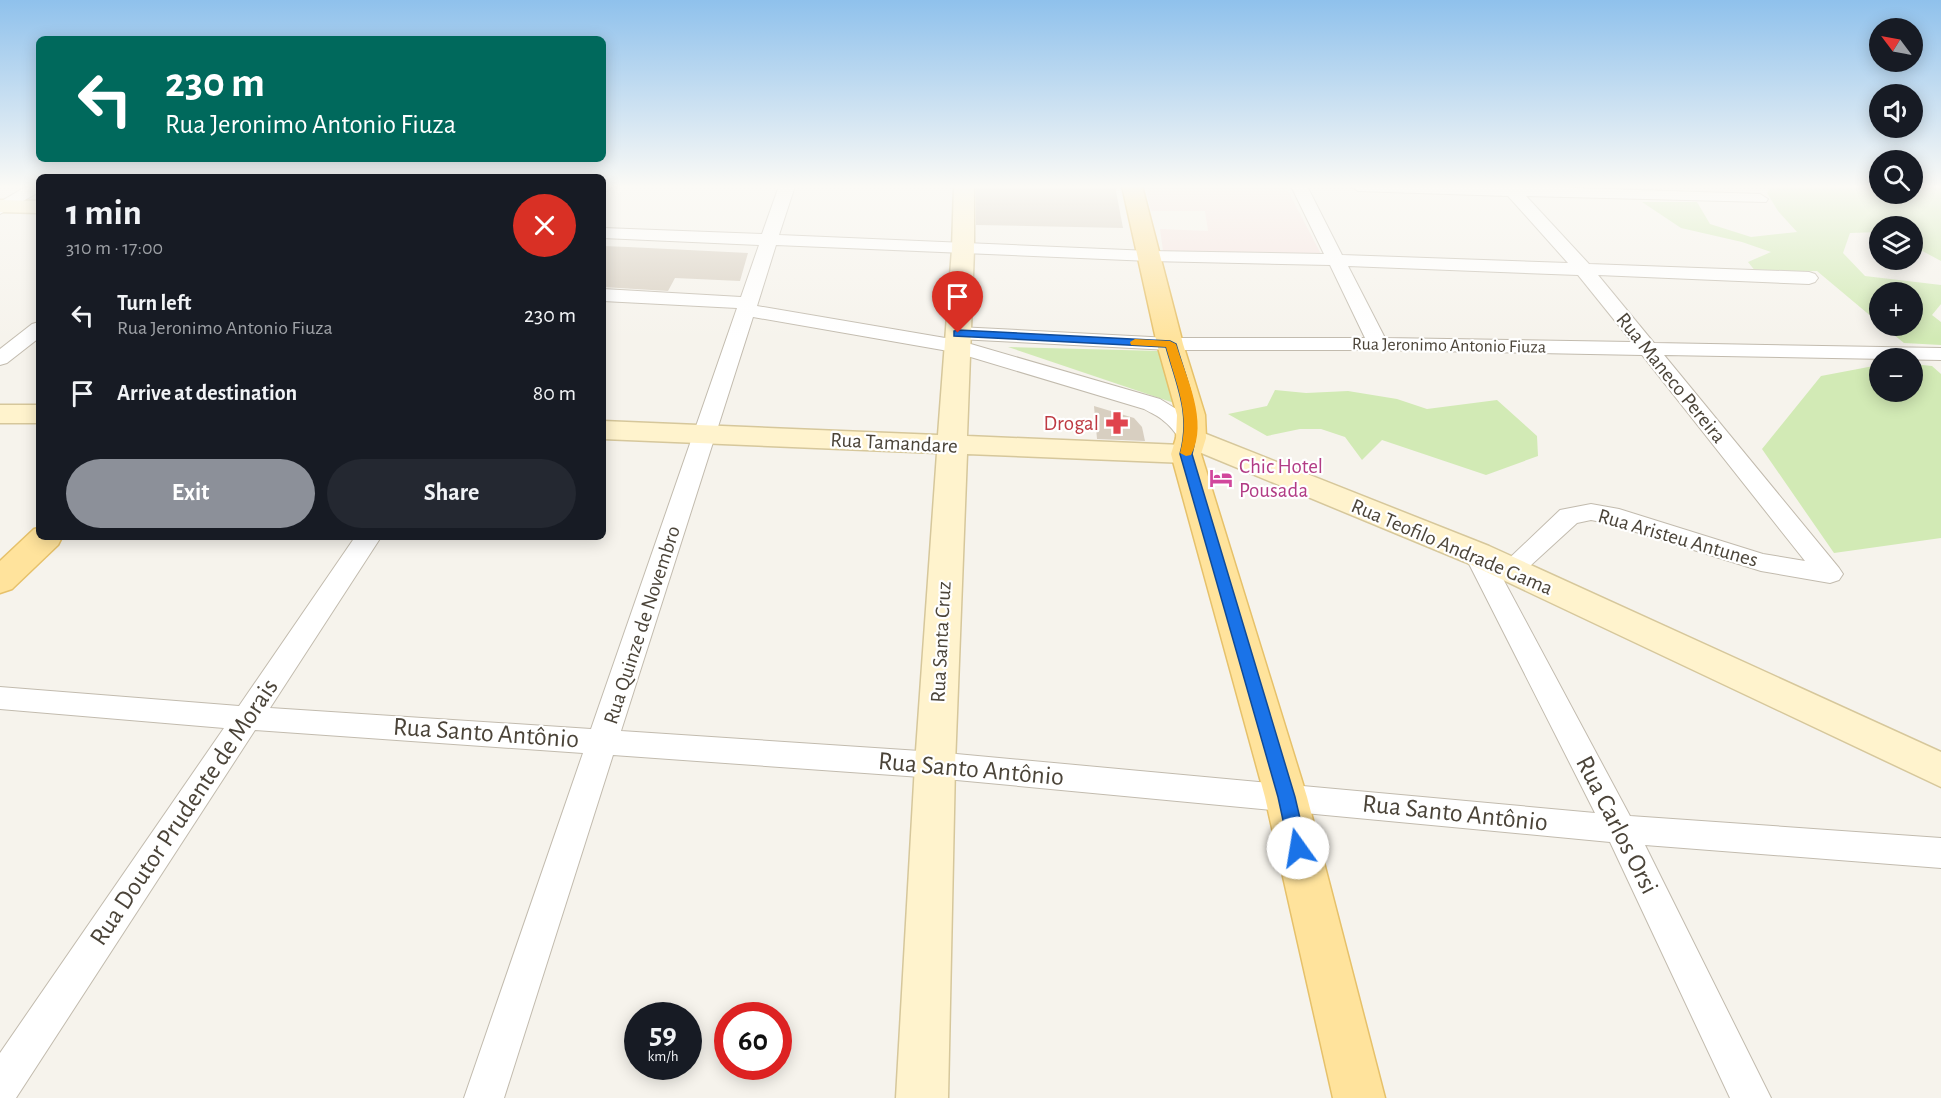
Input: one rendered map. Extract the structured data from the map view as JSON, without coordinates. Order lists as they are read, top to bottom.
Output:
{
  "streets": {
    "street": [
      "Rua Jeronimo Antonio Fiuza",
      "Rua Maneco Pereira",
      "Rua Tamandare",
      "Rua Aristeu Antunes",
      "Rua Teofilo Andrade Gama",
      "Rua Quinze de Novembro",
      "Rua Santa Cruz",
      "Rua Santo Antônio",
      "Rua Doutor Prudente de Morais",
      "Rua Carlos Orsi"
    ]
  },
  "crossings": [
    ["Rua Jeronimo Antonio Fiuza", "Rua Maneco Pereira"],
    ["Rua Jeronimo Antonio Fiuza", "Rua Teofilo Andrade Gama"],
    ["Rua Jeronimo Antonio Fiuza", "Rua Santa Cruz"],
    ["Rua Maneco Pereira", "Rua Aristeu Antunes"],
    ["Rua Tamandare", "Rua Teofilo Andrade Gama"],
    ["Rua Tamandare", "Rua Quinze de Novembro"],
    ["Rua Tamandare", "Rua Santa Cruz"],
    ["Rua Aristeu Antunes", "Rua Teofilo Andrade Gama"],
    ["Rua Teofilo Andrade Gama", "Rua Quinze de Novembro"],
    ["Rua Teofilo Andrade Gama", "Rua Santa Cruz"],
    ["Rua Teofilo Andrade Gama", "Rua Carlos Orsi"],
    ["Rua Quinze de Novembro", "Rua Santo Antônio"],
    ["Rua Santa Cruz", "Rua Santo Antônio"],
    ["Rua Santo Antônio", "Rua Doutor Prudente de Morais"],
    ["Rua Santo Antônio", "Rua Carlos Orsi"]
  ],
  "places": {
    "pharmacy": ["Drogal"],
    "hotel": ["Chic Hotel Pousada"]
  },
  "north": "top left",
  "page": {
    "map_buttons": ["+", "−"],
    "turn": ["230 m", "Rua Jeronimo Antonio Fiuza"],
    "heading": ["1 min", "310 m · 17:00"],
    "list": [
      {
        "name": "Turn left",
        "note": "Rua Jeronimo Antonio Fiuza",
        "value": "230 m"
      },
      {
        "name": "Arrive at destination",
        "value": "80 m"
      }
    ],
    "buttons": ["Exit", "Share"],
    "speed": "59 km/h",
    "limit": "60"
  }
}
